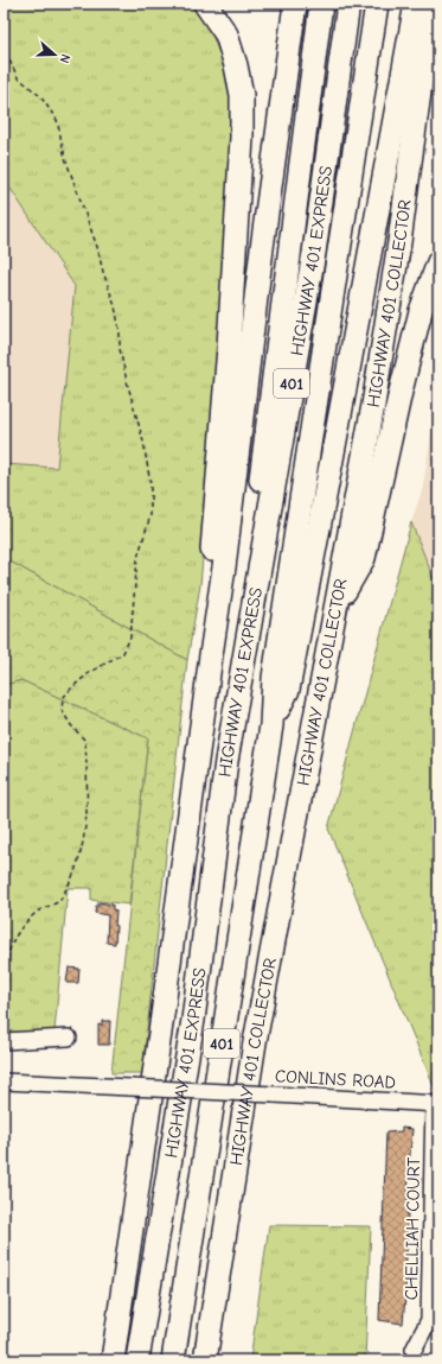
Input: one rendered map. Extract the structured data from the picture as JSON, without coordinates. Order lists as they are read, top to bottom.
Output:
{
  "streets": {
    "highway": ["HIGHWAY 401 EXPRESS", "HIGHWAY 401 COLLECTOR", "401"],
    "street": ["CONLINS ROAD", "CHELLIAH COURT"]
  },
  "crossings": [
    ["CONLINS ROAD", "CHELLIAH COURT"]
  ],
  "north": "right"
}
